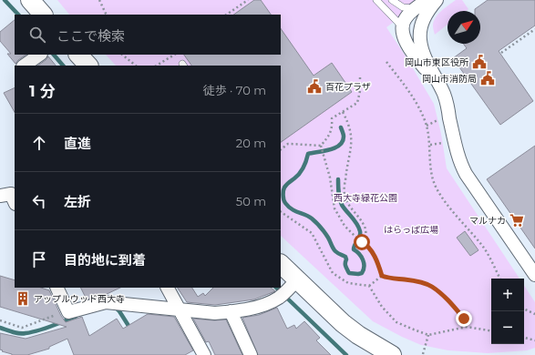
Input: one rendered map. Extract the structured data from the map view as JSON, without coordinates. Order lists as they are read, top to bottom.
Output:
{
  "parks": ["西大寺緑花公園", "はらっぱ広場"],
  "places": {
    "public building": ["岡山市東区役所", "岡山市消防局", "百花プラザ"],
    "supermarket": ["マルナカ"],
    "building": ["アップルウッド西大寺"]
  },
  "north": "top right",
  "page": {
    "search": "ここで検索",
    "heading": ["1 分", "徒歩 · 70 m"],
    "list": [
      ["直進", "20 m"],
      ["左折", "50 m"],
      "目的地に到着"
    ],
    "map_buttons": ["+", "−"]
  }
}
